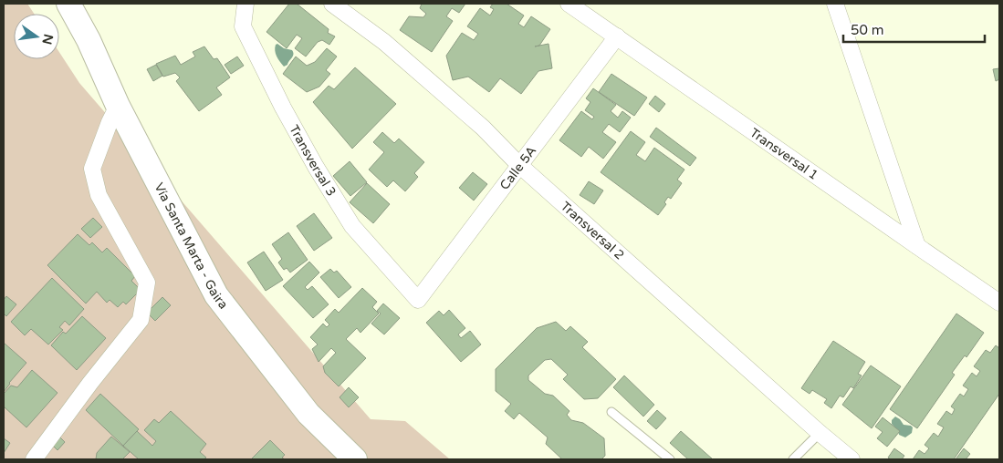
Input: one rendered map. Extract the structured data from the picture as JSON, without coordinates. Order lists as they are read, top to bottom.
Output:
{
  "streets": {
    "main road": ["Vía Santa Marta - Gaira"],
    "street": [
      "Transversal 1",
      "Transversal 3",
      "Calle 5A",
      "Transversal 2"
    ]
  },
  "crossings": [
    ["Transversal 1", "Calle 5A"],
    ["Transversal 3", "Calle 5A"],
    ["Calle 5A", "Transversal 2"]
  ],
  "scale_bar": "50 m",
  "north": "right"
}
